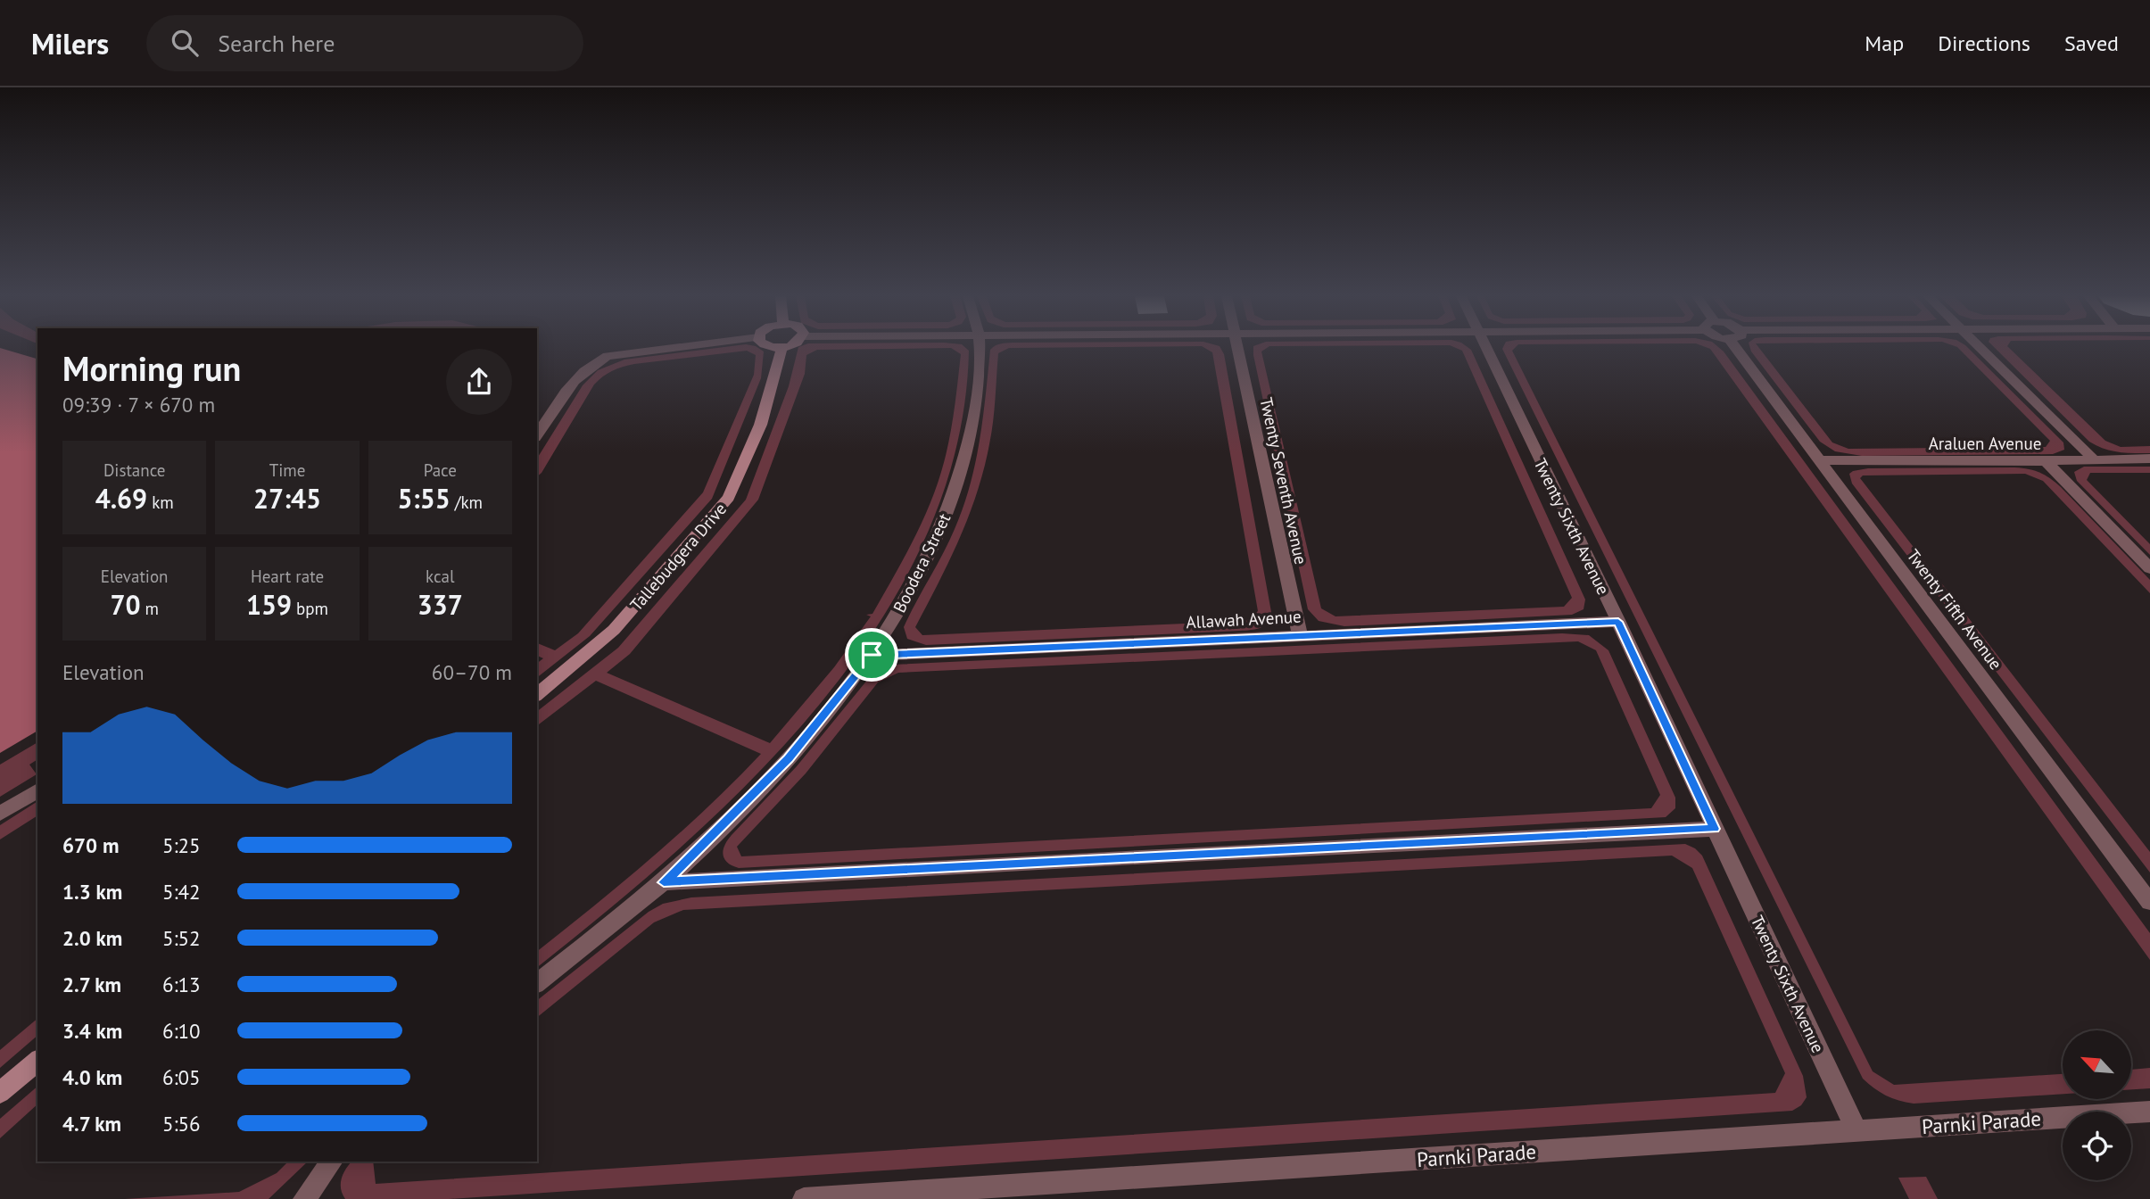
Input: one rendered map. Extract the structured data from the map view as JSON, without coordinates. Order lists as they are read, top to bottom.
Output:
{
  "streets": {
    "street": [
      "Araluen Avenue",
      "Twenty Seventh Avenue",
      "Twenty Sixth Avenue",
      "Tallebudgera Drive",
      "Boodera Street",
      "Twenty Fifth Avenue",
      "Allawah Avenue",
      "Parnki Parade"
    ]
  },
  "crossings": [
    ["Araluen Avenue", "Twenty Fifth Avenue"],
    ["Twenty Seventh Avenue", "Allawah Avenue"],
    ["Twenty Sixth Avenue", "Allawah Avenue"],
    ["Twenty Sixth Avenue", "Parnki Parade"],
    ["Boodera Street", "Allawah Avenue"]
  ],
  "north": "top left",
  "page": {
    "header": "Milers",
    "search": "Search here",
    "nav": ["Map", "Directions", "Saved"],
    "heading": ["Morning run", "09:39 · 7 × 670 m"],
    "stats": [
      ["Distance", "4.69 km"],
      ["Time", "27:45"],
      ["Pace", "5:55 /km"],
      ["Elevation", "70 m"],
      ["Heart rate", "159 bpm"],
      ["kcal", "337"]
    ],
    "chart": ["Elevation", "60–70 m"],
    "list": [
      {
        "name": "670 m",
        "note": "5:25"
      },
      {
        "name": "1.3 km",
        "note": "5:42"
      },
      {
        "name": "2.0 km",
        "note": "5:52"
      },
      {
        "name": "2.7 km",
        "note": "6:13"
      },
      {
        "name": "3.4 km",
        "note": "6:10"
      },
      {
        "name": "4.0 km",
        "note": "6:05"
      },
      {
        "name": "4.7 km",
        "note": "5:56"
      }
    ]
  }
}
